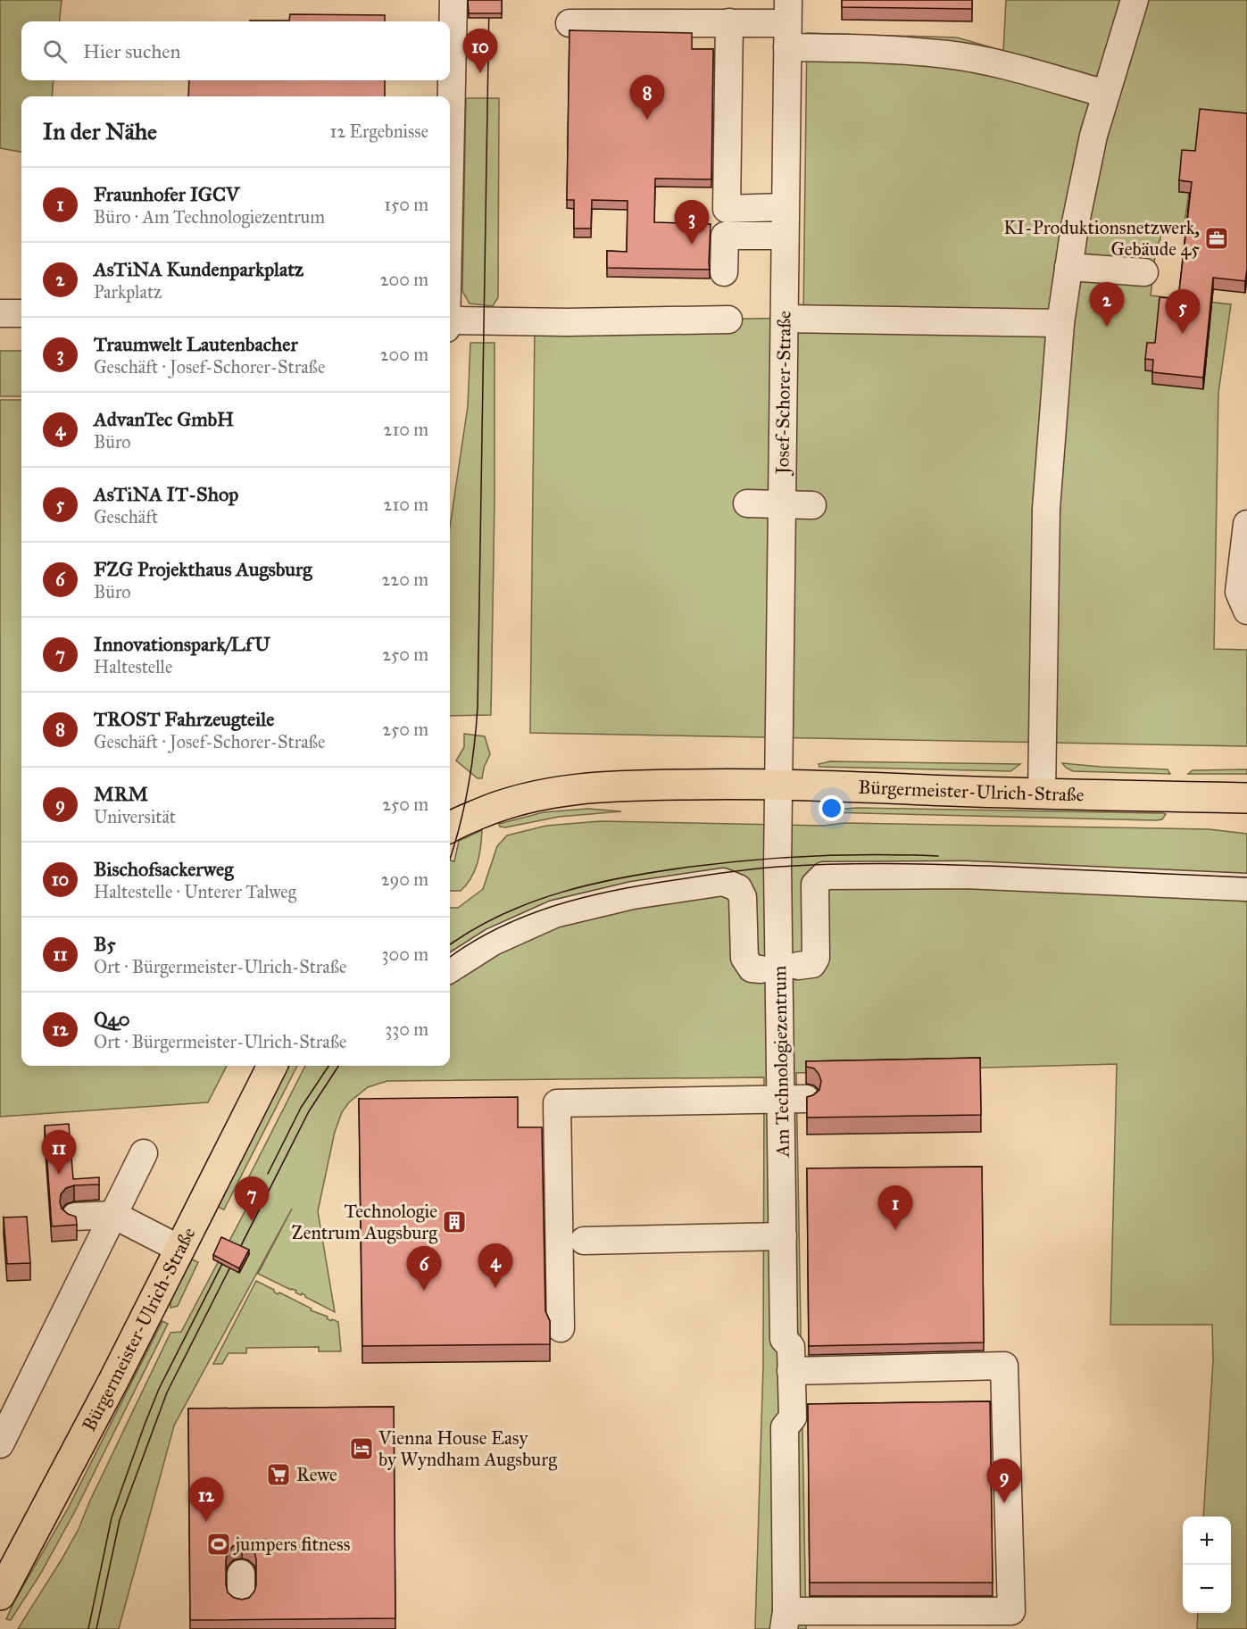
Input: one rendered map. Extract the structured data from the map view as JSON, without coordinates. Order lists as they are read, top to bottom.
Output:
{
  "streets": {
    "main road": ["Bürgermeister-Ulrich-Straße"],
    "street": ["Josef-Schorer-Straße", "Am Technologiezentrum"]
  },
  "crossings": [
    ["Josef-Schorer-Straße", "Bürgermeister-Ulrich-Straße"],
    ["Josef-Schorer-Straße", "Am Technologiezentrum"],
    ["Bürgermeister-Ulrich-Straße", "Am Technologiezentrum"]
  ],
  "places": {
    "office": ["KI-Produktionsnetzwerk, Gebäude 45"],
    "building": ["Technologie Zentrum Augsburg"],
    "hotel": ["Vienna House Easy by Wyndham Augsburg"],
    "supermarket": ["Rewe"],
    "sports": ["jumpers fitness"]
  },
  "page": {
    "search": "Hier suchen",
    "pins": [
      "10",
      "8",
      "3",
      "2",
      "5",
      "11",
      "7",
      "1",
      "4",
      "6",
      "9",
      "12"
    ],
    "heading": ["In der Nähe", "12 Ergebnisse"],
    "list": [
      {
        "mark": "1",
        "name": "Fraunhofer IGCV",
        "note": "Büro · Am Technologiezentrum",
        "value": "150 m"
      },
      {
        "mark": "2",
        "name": "AsTiNA Kundenparkplatz",
        "note": "Parkplatz",
        "value": "200 m"
      },
      {
        "mark": "3",
        "name": "Traumwelt Lautenbacher",
        "note": "Geschäft · Josef-Schorer-Straße",
        "value": "200 m"
      },
      {
        "mark": "4",
        "name": "AdvanTec GmbH",
        "note": "Büro",
        "value": "210 m"
      },
      {
        "mark": "5",
        "name": "AsTiNA IT-Shop",
        "note": "Geschäft",
        "value": "210 m"
      },
      {
        "mark": "6",
        "name": "FZG Projekthaus Augsburg",
        "note": "Büro",
        "value": "220 m"
      },
      {
        "mark": "7",
        "name": "Innovationspark/LfU",
        "note": "Haltestelle",
        "value": "250 m"
      },
      {
        "mark": "8",
        "name": "TROST Fahrzeugteile",
        "note": "Geschäft · Josef-Schorer-Straße",
        "value": "250 m"
      },
      {
        "mark": "9",
        "name": "MRM",
        "note": "Universität",
        "value": "250 m"
      },
      {
        "mark": "10",
        "name": "Bischofsackerweg",
        "note": "Haltestelle · Unterer Talweg",
        "value": "290 m"
      },
      {
        "mark": "11",
        "name": "B5",
        "note": "Ort · Bürgermeister-Ulrich-Straße",
        "value": "300 m"
      },
      {
        "mark": "12",
        "name": "Q40",
        "note": "Ort · Bürgermeister-Ulrich-Straße",
        "value": "330 m"
      }
    ],
    "map_buttons": ["+", "−"]
  }
}
